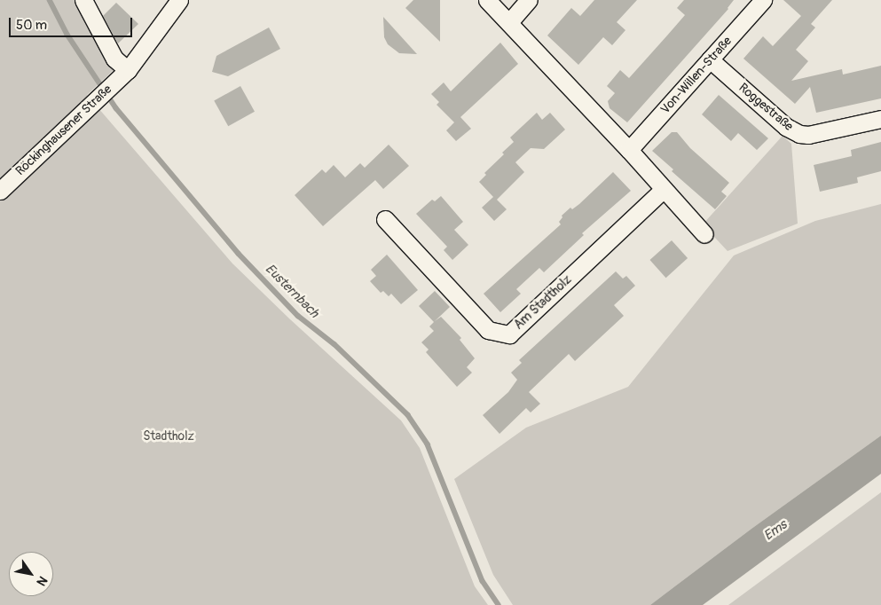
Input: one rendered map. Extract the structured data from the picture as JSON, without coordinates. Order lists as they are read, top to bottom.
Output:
{
  "streets": {
    "street": [
      "Von-Willen-Straße",
      "Roggestraße",
      "Röckinghausener Straße",
      "Am Stadtholz"
    ]
  },
  "crossings": [
    ["Von-Willen-Straße", "Roggestraße"]
  ],
  "water": ["Eusternbach", "Ems"],
  "parks": ["Stadtholz"],
  "scale_bar": "50 m",
  "north": "bottom right"
}
